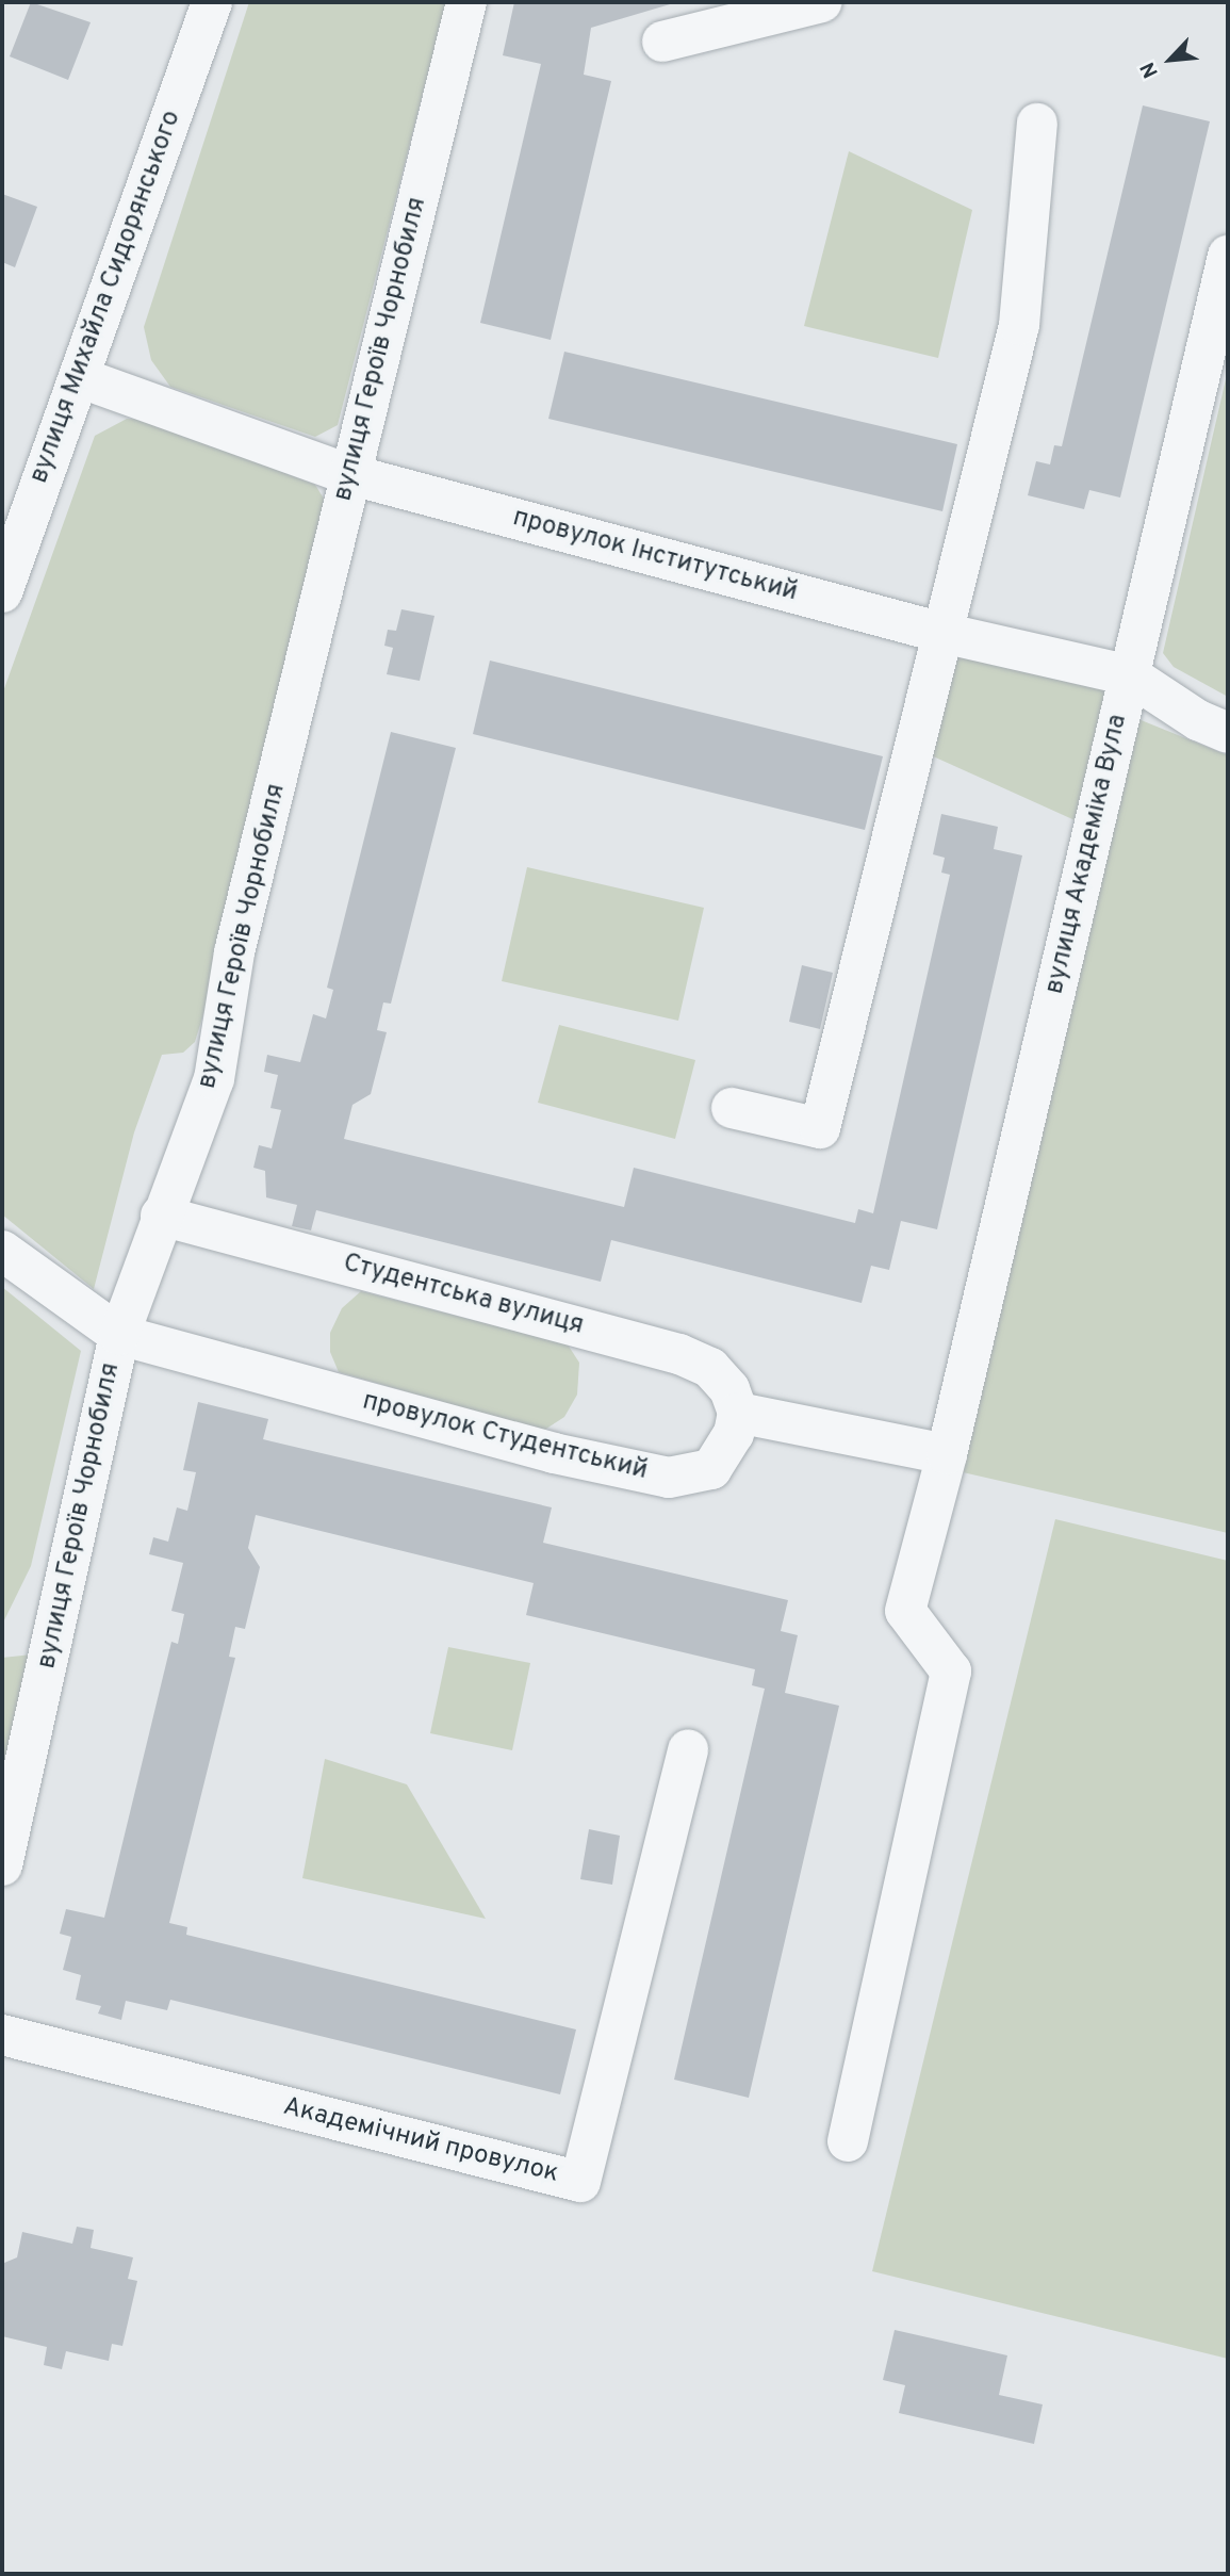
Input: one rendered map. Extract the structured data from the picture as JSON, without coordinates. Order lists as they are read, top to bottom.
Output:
{
  "streets": {
    "street": [
      "вулиця Михайла Сидорянського",
      "вулиця Героїв Чорнобиля",
      "провулок Інститутський",
      "вулиця Академіка Вула",
      "Студентська вулиця",
      "провулок Студентський",
      "Академічний провулок"
    ]
  },
  "crossings": [
    ["вулиця Михайла Сидорянського", "провулок Інститутський"],
    ["вулиця Героїв Чорнобиля", "провулок Інститутський"],
    ["вулиця Героїв Чорнобиля", "Студентська вулиця"],
    ["вулиця Героїв Чорнобиля", "провулок Студентський"],
    ["провулок Інститутський", "вулиця Академіка Вула"],
    ["Студентська вулиця", "провулок Студентський"]
  ],
  "north": "bottom left"
}
